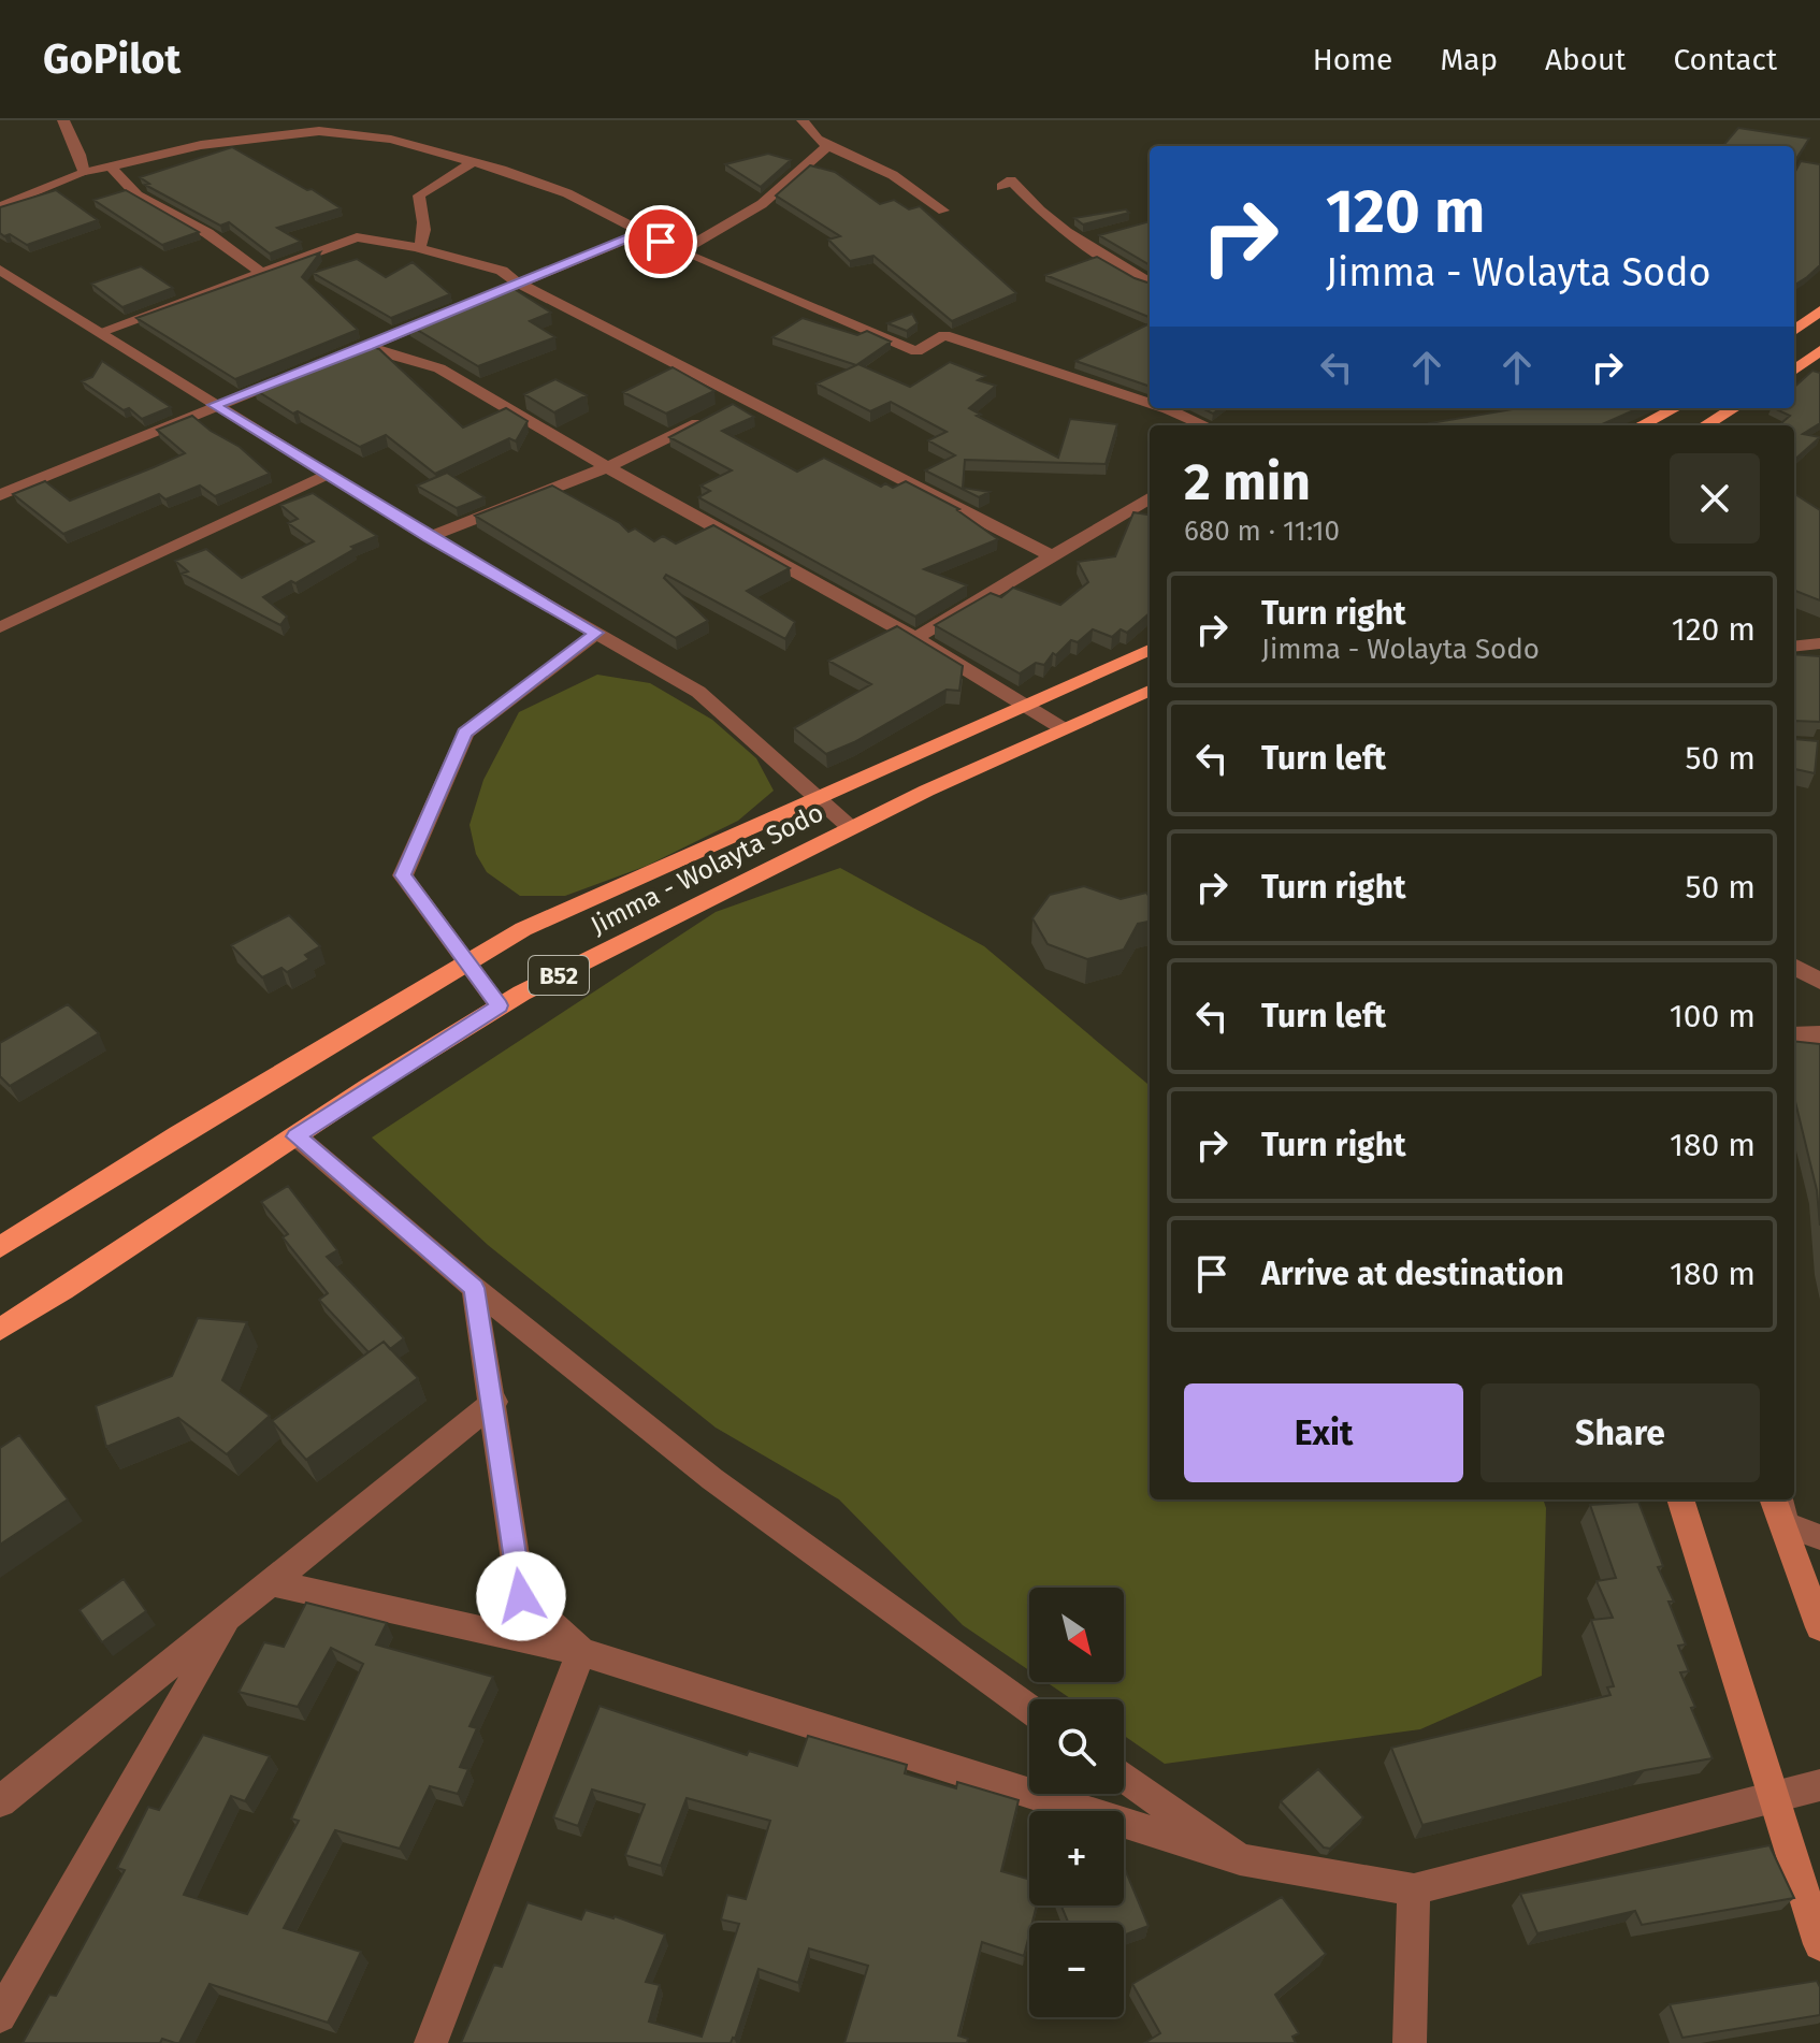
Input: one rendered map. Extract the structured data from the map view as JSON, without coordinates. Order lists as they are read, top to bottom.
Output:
{
  "streets": {
    "highway": ["Jimma - Wolayta Sodo", "B52"]
  },
  "north": "bottom right",
  "page": {
    "header": "GoPilot",
    "nav": [
      "Home",
      "Map",
      "About",
      "Contact"
    ],
    "turn": ["120 m", "Jimma - Wolayta Sodo"],
    "heading": ["2 min", "680 m · 11:10"],
    "list": [
      {
        "name": "Turn right",
        "note": "Jimma - Wolayta Sodo",
        "value": "120 m"
      },
      {
        "name": "Turn left",
        "value": "50 m"
      },
      {
        "name": "Turn right",
        "value": "50 m"
      },
      {
        "name": "Turn left",
        "value": "100 m"
      },
      {
        "name": "Turn right",
        "value": "180 m"
      },
      {
        "name": "Arrive at destination",
        "value": "180 m"
      }
    ],
    "buttons": ["Exit", "Share"],
    "map_buttons": ["+", "−"]
  }
}
